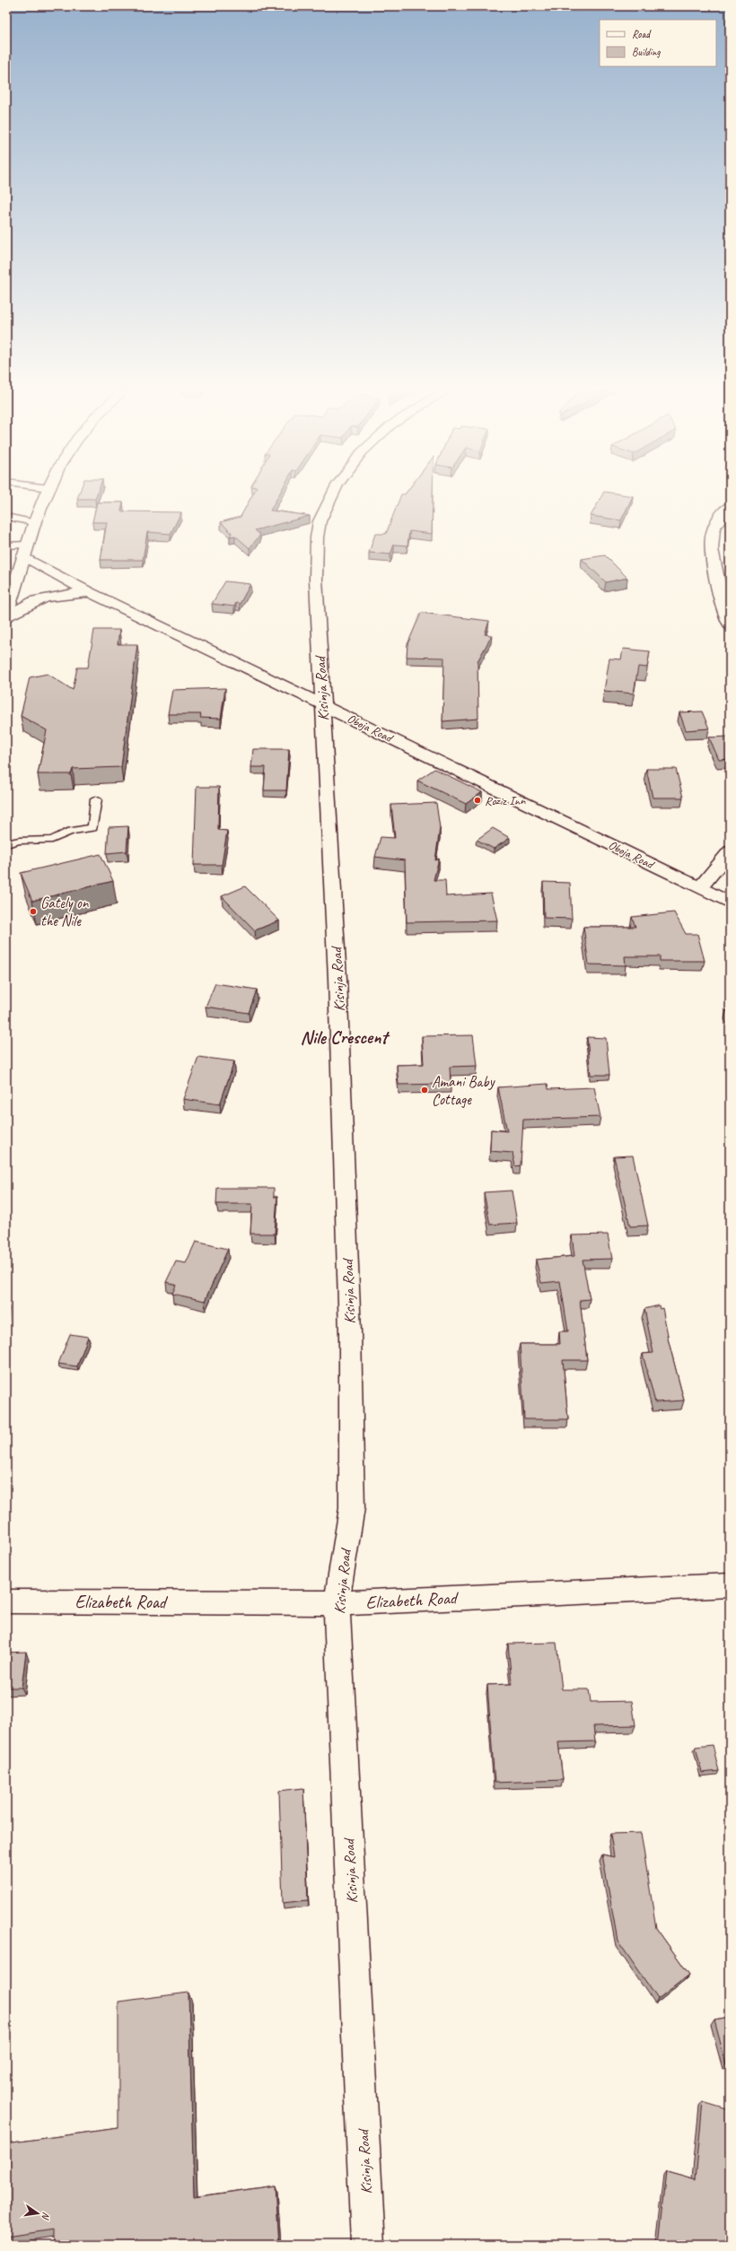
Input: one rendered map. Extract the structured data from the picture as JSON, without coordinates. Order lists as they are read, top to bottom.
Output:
{
  "streets": {
    "street": ["Kisinja Road", "Oboja Road", "Elizabeth Road"]
  },
  "crossings": [
    ["Kisinja Road", "Oboja Road"],
    ["Kisinja Road", "Elizabeth Road"]
  ],
  "districts": ["Nile Crescent"],
  "places": ["Roziz Inn", "Gately on the Nile", "Amani Baby Cottage"],
  "legend": ["Road", "Building"],
  "north": "right"
}
